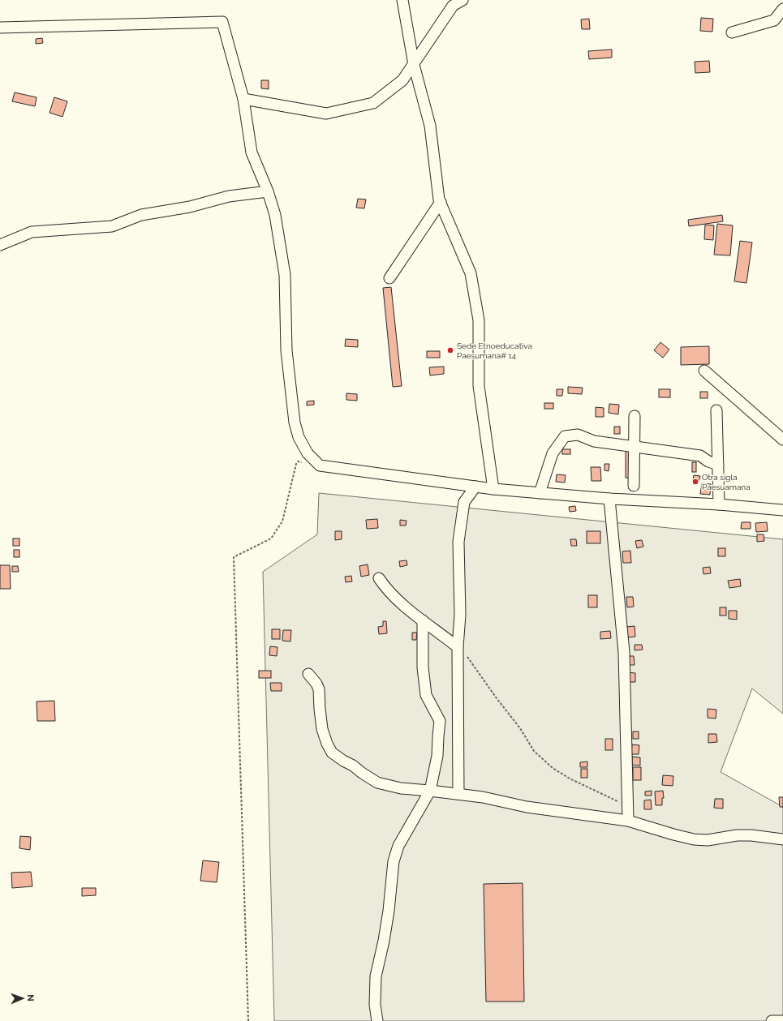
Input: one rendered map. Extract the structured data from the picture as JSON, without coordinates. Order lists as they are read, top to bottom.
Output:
{
  "places": ["Sede Etnoeducativa Paesumana# 14", "Otra sigla Paesuamana"],
  "north": "right"
}
